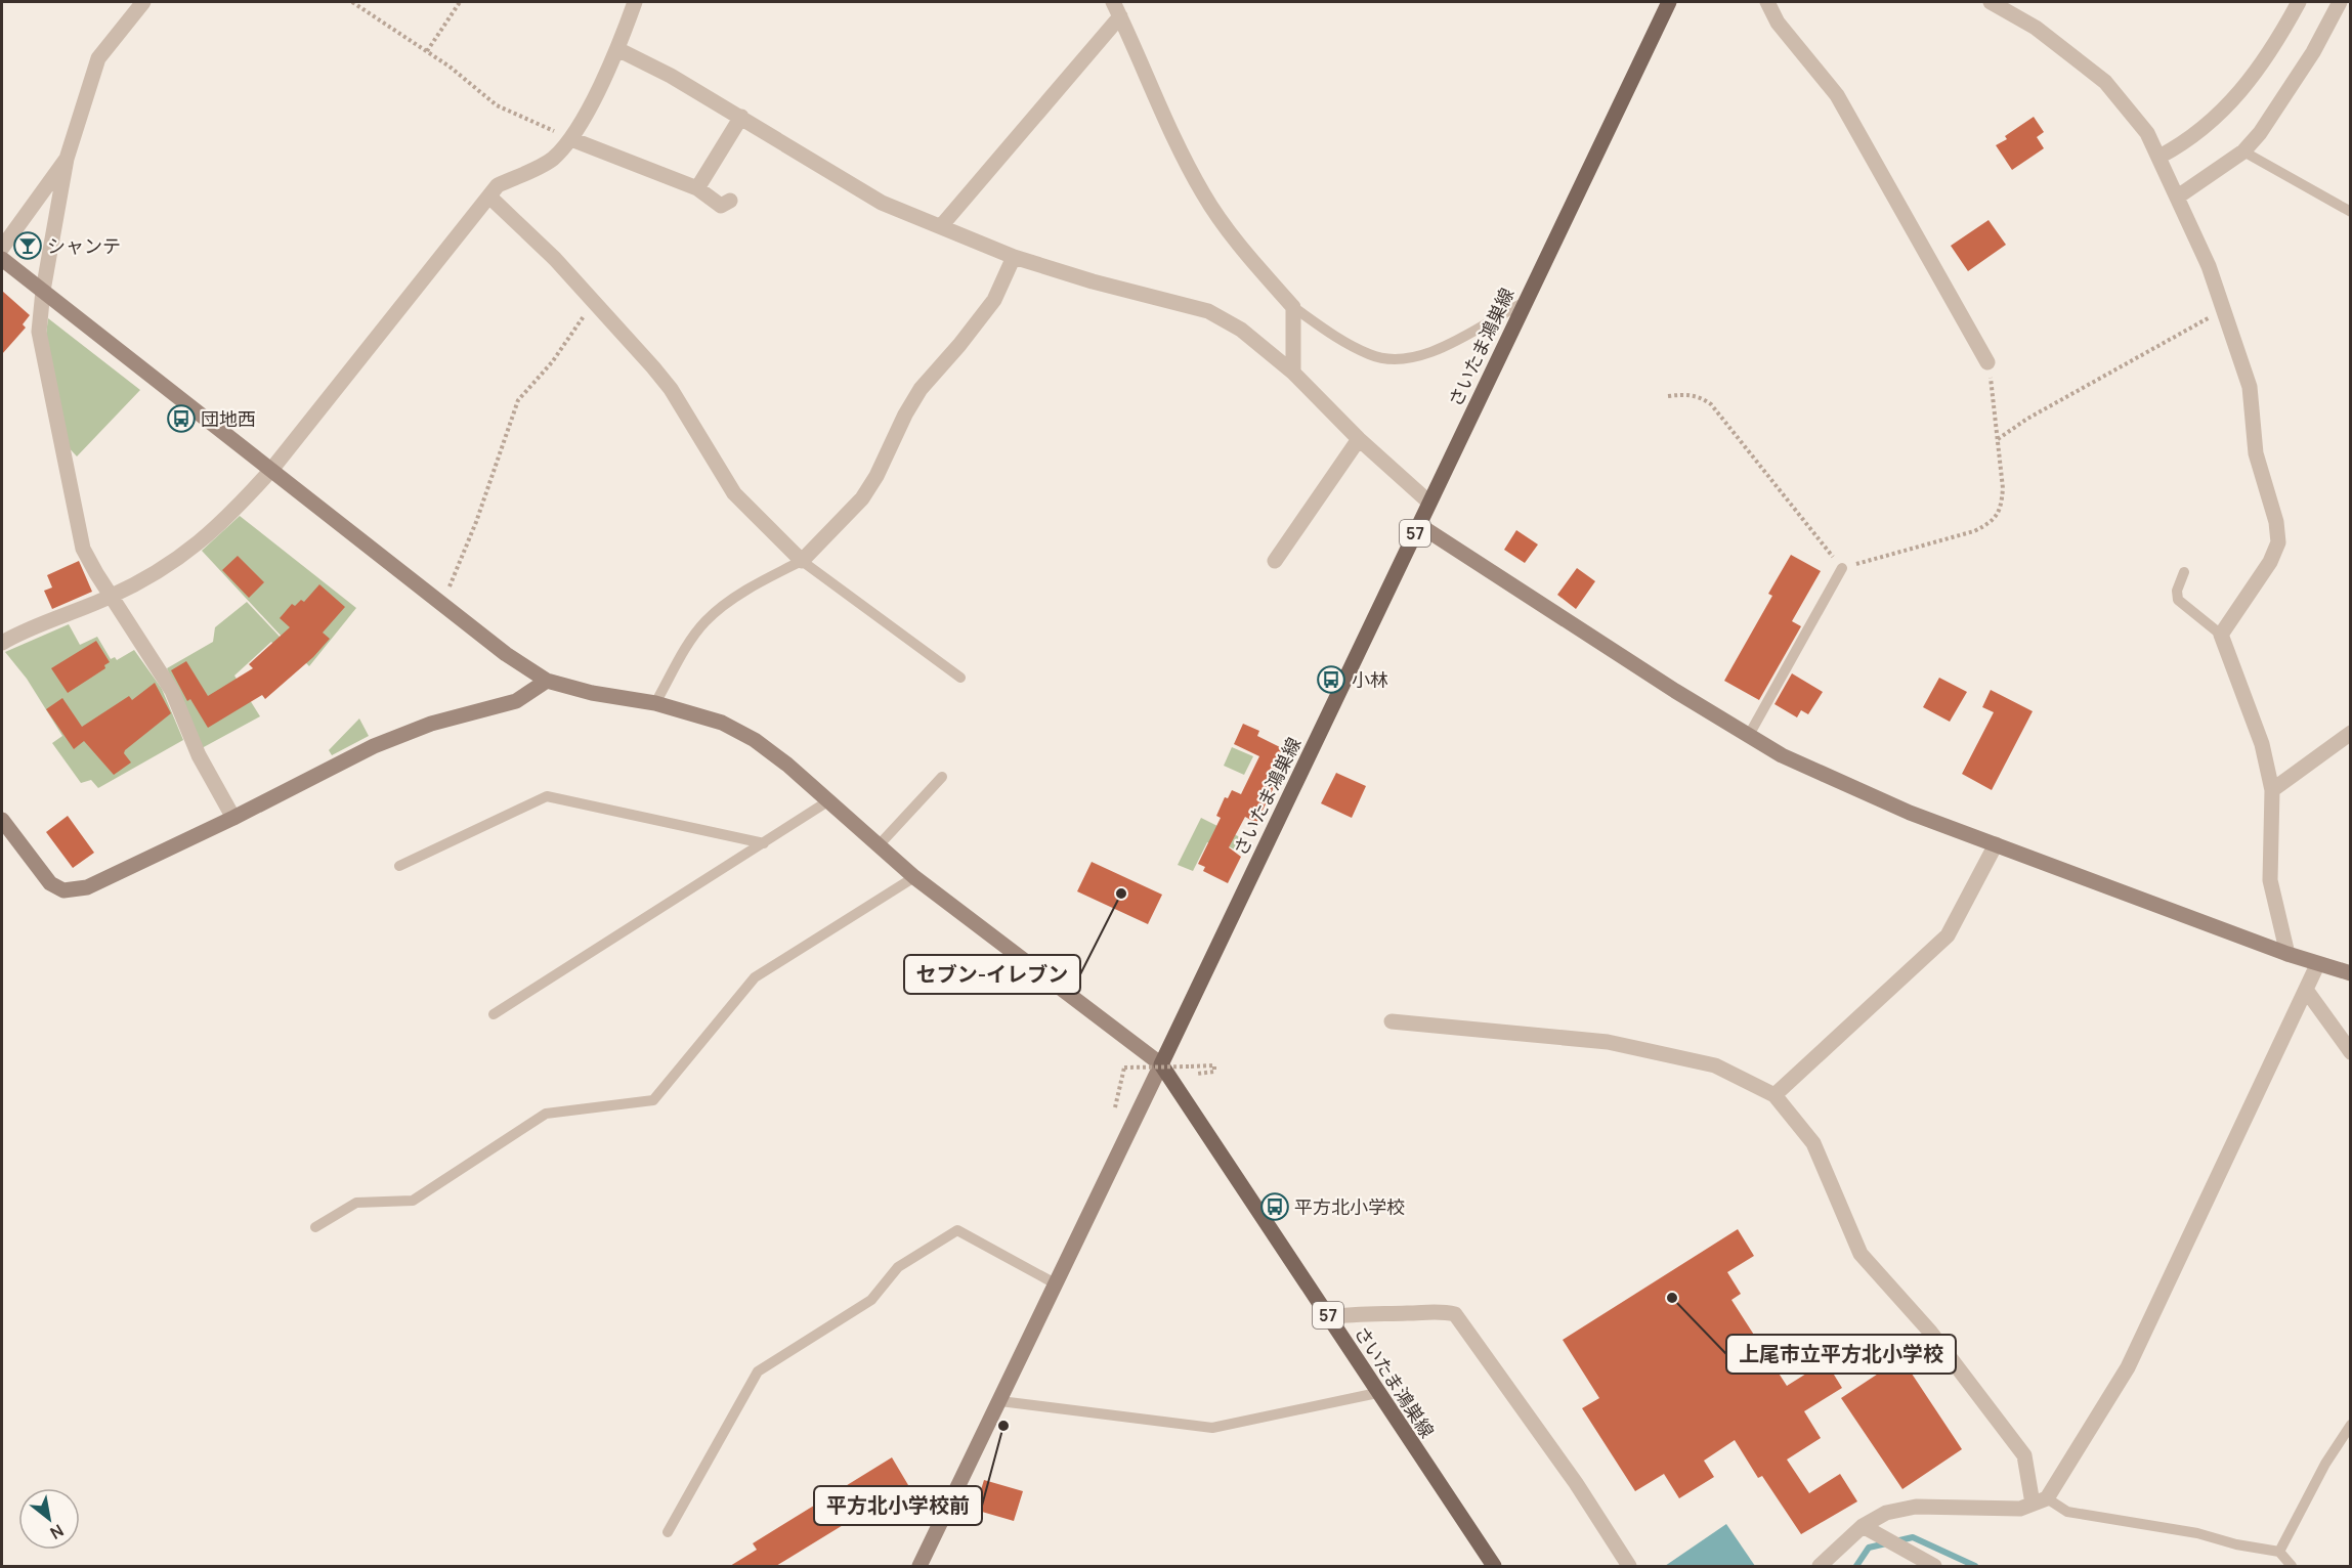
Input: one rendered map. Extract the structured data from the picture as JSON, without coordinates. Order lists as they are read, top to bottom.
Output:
{
  "streets": {
    "main road": ["さいたま鴻巣線", "57"]
  },
  "places": {
    "bar": ["シャンテ"],
    "bus stop": ["団地西", "小林", "平方北小学校"],
    "other": ["セブン-イレブン", "上尾市立平方北小学校", "平方北小学校前"]
  },
  "north": "bottom right"
}
